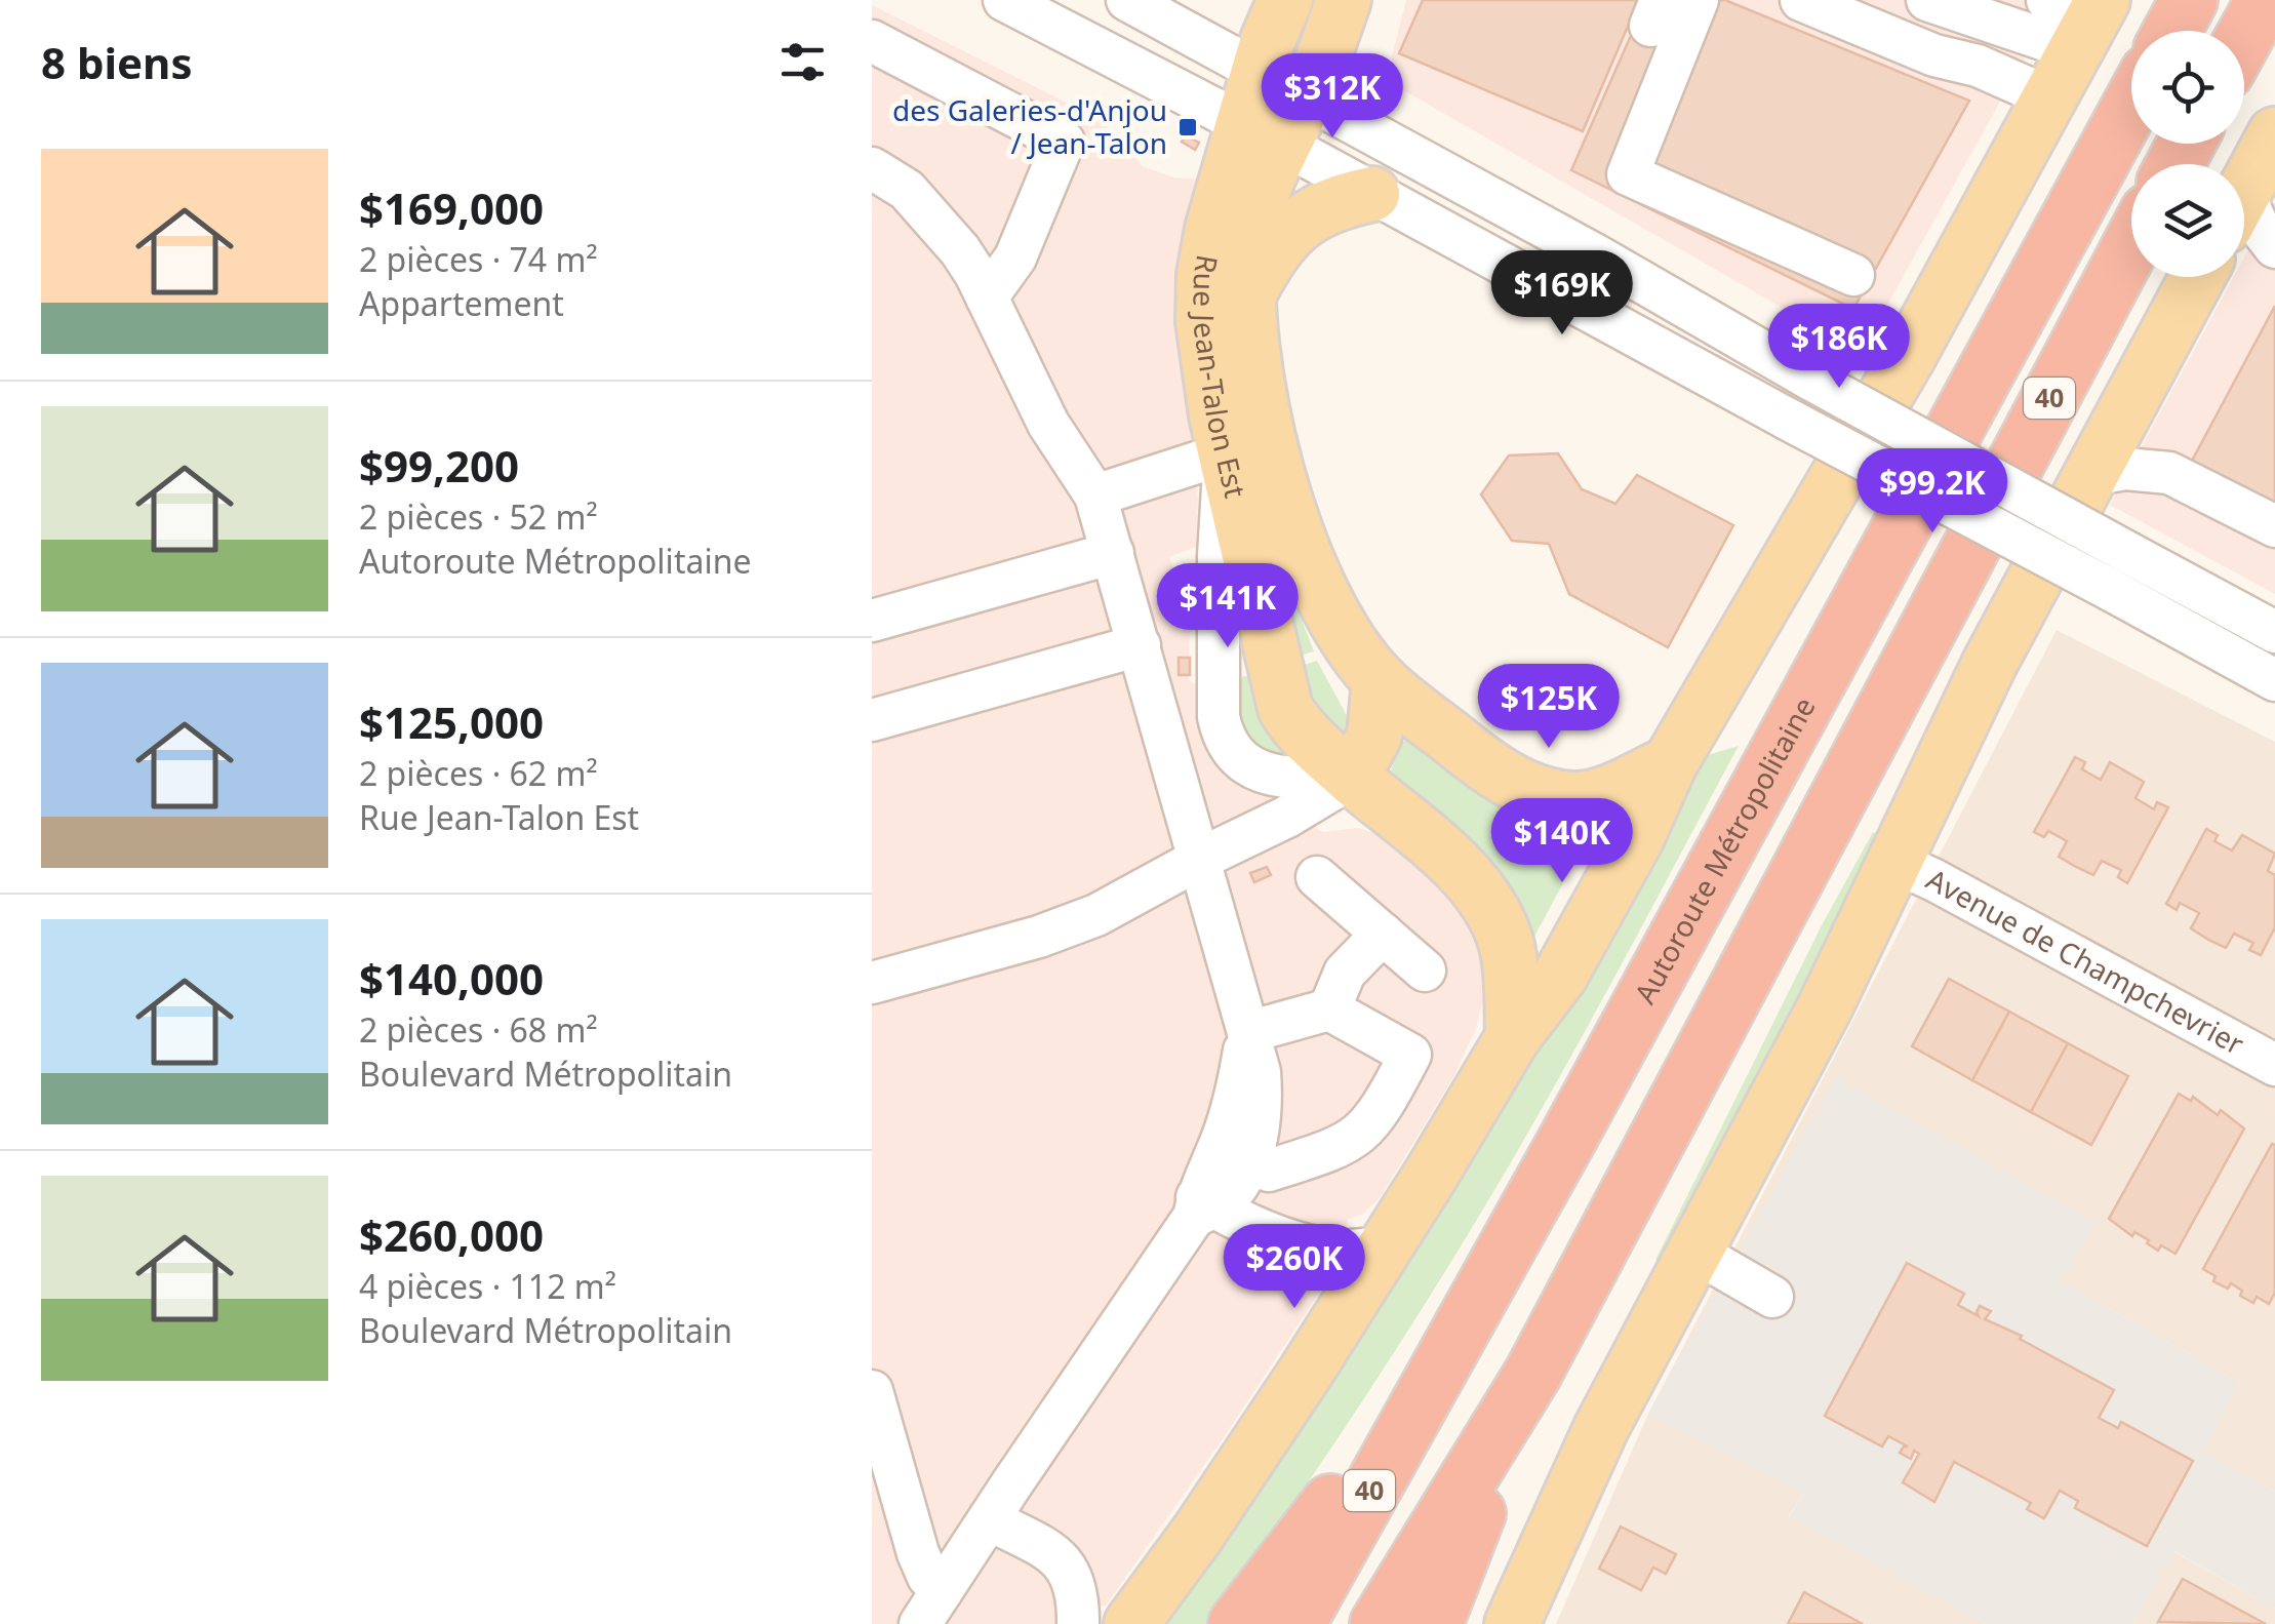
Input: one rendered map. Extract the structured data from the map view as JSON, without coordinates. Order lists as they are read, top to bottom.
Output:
{
  "streets": {
    "highway": ["40", "Autoroute Métropolitaine"],
    "main road": ["Rue Jean-Talon Est"],
    "street": ["Avenue de Champchevrier"]
  },
  "places": {
    "transit": ["des Galeries-d'Anjou / Jean-Talon"]
  },
  "page": {
    "heading": "8 biens",
    "price": [
      "$312K",
      "$169K",
      "$186K",
      "$99.2K",
      "$141K",
      "$125K",
      "$140K",
      "$260K"
    ],
    "list": [
      {
        "name": "$169,000",
        "note": "2 pièces · 74 m² · Appartement"
      },
      {
        "name": "$99,200",
        "note": "2 pièces · 52 m² · Autoroute Métropolitaine"
      },
      {
        "name": "$125,000",
        "note": "2 pièces · 62 m² · Rue Jean-Talon Est"
      },
      {
        "name": "$140,000",
        "note": "2 pièces · 68 m² · Boulevard Métropolitain"
      },
      {
        "name": "$260,000",
        "note": "4 pièces · 112 m² · Boulevard Métropolitain"
      }
    ]
  }
}
